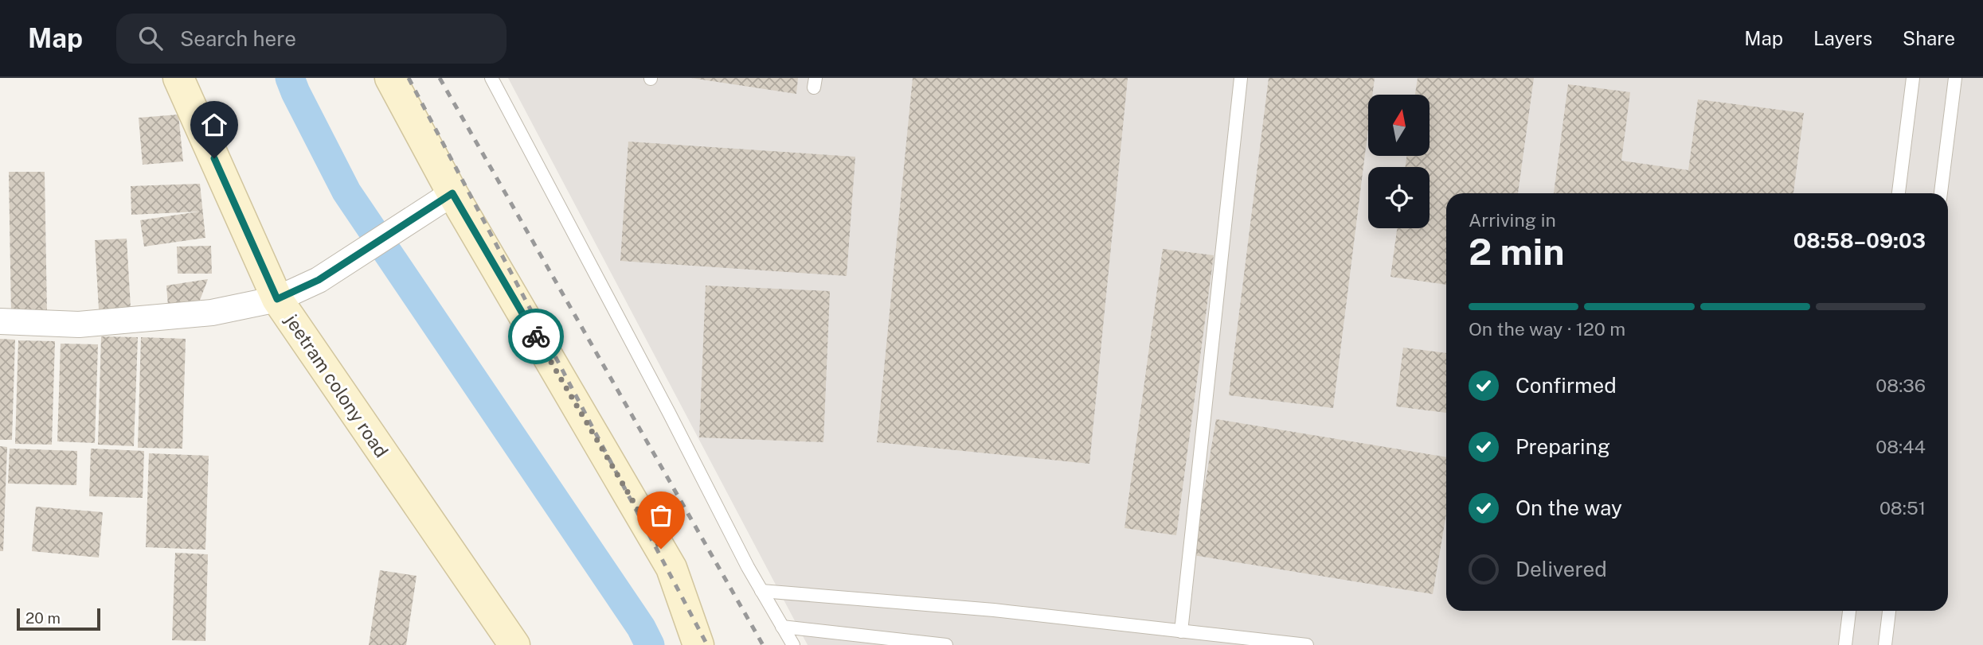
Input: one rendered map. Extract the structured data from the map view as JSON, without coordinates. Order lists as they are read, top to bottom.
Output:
{
  "streets": {
    "street": ["jeetram colony road"]
  },
  "scale_bar": "20 m",
  "north": "top",
  "page": {
    "header": "Map",
    "search": "Search here",
    "nav": ["Map", "Layers", "Share"],
    "heading": ["2 min", "Arriving in", "08:58–09:03"],
    "bar": "On the way · 120 m",
    "list": [
      ["Confirmed", "08:36"],
      ["Preparing", "08:44"],
      ["On the way", "08:51"],
      "Delivered"
    ],
    "scale": "20 m"
  }
}
